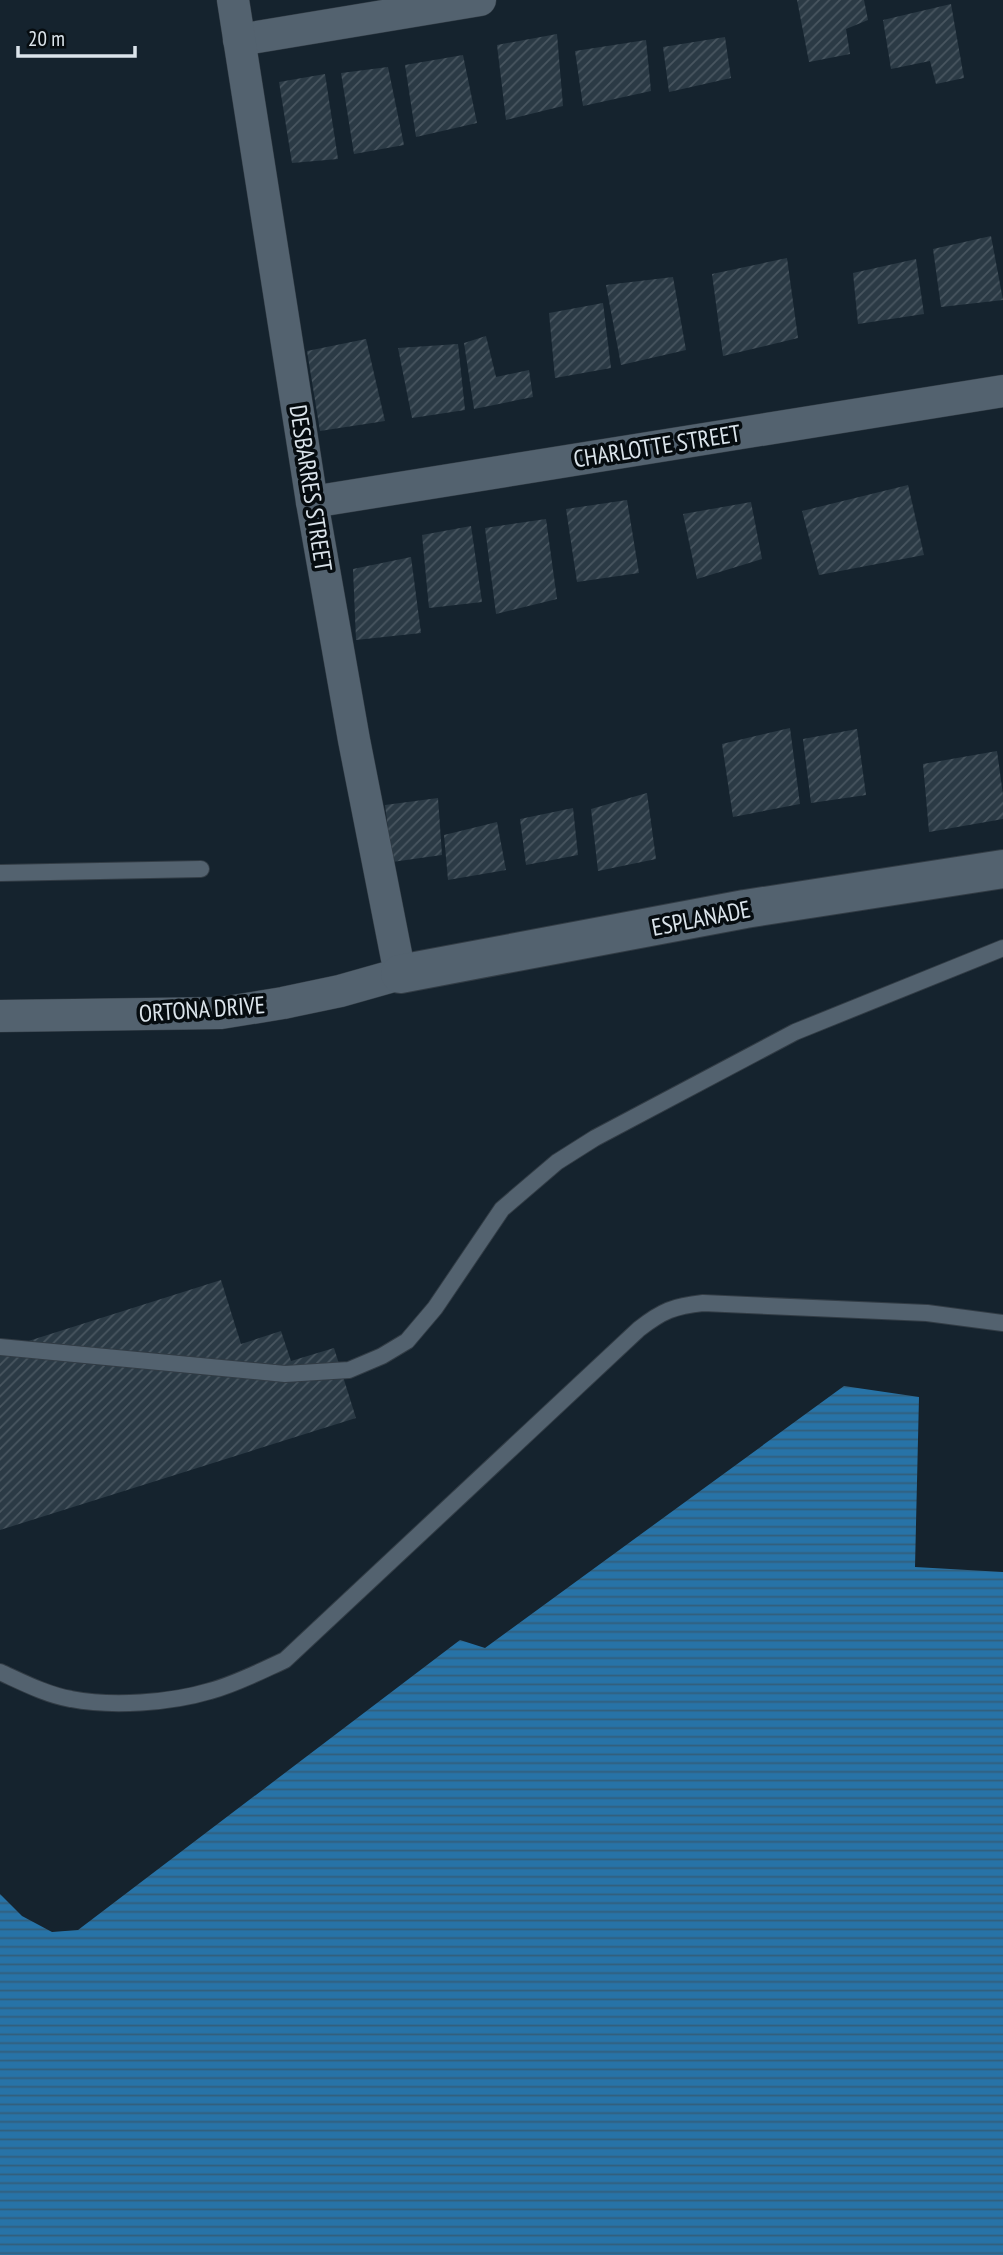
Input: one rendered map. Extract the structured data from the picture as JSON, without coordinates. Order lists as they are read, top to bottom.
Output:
{
  "streets": {
    "street": [
      "CHARLOTTE STREET",
      "DESBARRES STREET",
      "ESPLANADE",
      "ORTONA DRIVE"
    ]
  },
  "crossings": [
    ["CHARLOTTE STREET", "DESBARRES STREET"],
    ["DESBARRES STREET", "ESPLANADE"],
    ["DESBARRES STREET", "ORTONA DRIVE"],
    ["ESPLANADE", "ORTONA DRIVE"]
  ],
  "scale_bar": "20 m"
}
